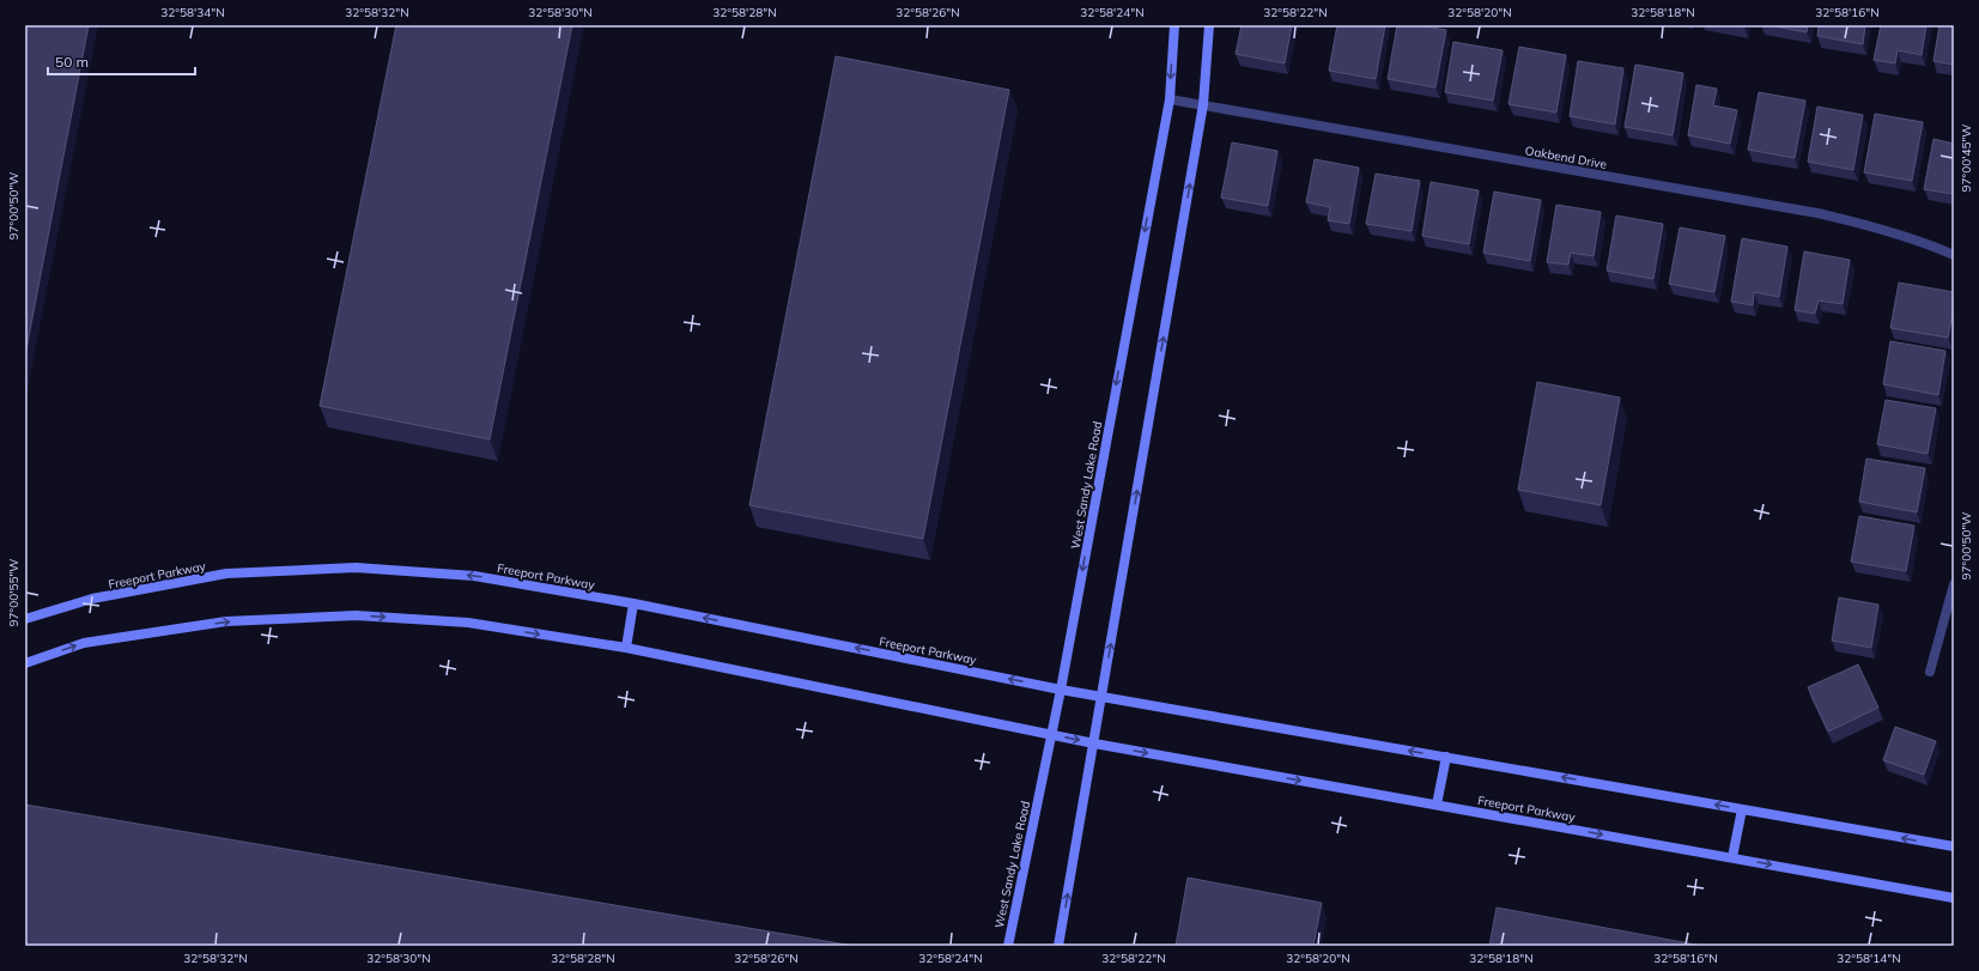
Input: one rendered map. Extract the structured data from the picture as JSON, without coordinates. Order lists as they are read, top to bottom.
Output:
{
  "streets": {
    "main road": ["West Sandy Lake Road", "Freeport Parkway"],
    "street": ["Oakbend Drive"]
  },
  "crossings": [
    ["Oakbend Drive", "West Sandy Lake Road"],
    ["West Sandy Lake Road", "Freeport Parkway"]
  ],
  "scale_bar": "50 m",
  "coordinates": [
    "32°58'34\"N",
    "32°58'32\"N",
    "32°58'30\"N",
    "32°58'28\"N",
    "32°58'26\"N",
    "32°58'24\"N",
    "32°58'22\"N",
    "32°58'20\"N",
    "32°58'18\"N",
    "32°58'16\"N",
    "97°00'45\"W",
    "97°00'50\"W",
    "97°00'55\"W",
    "32°58'14\"N"
  ]
}
